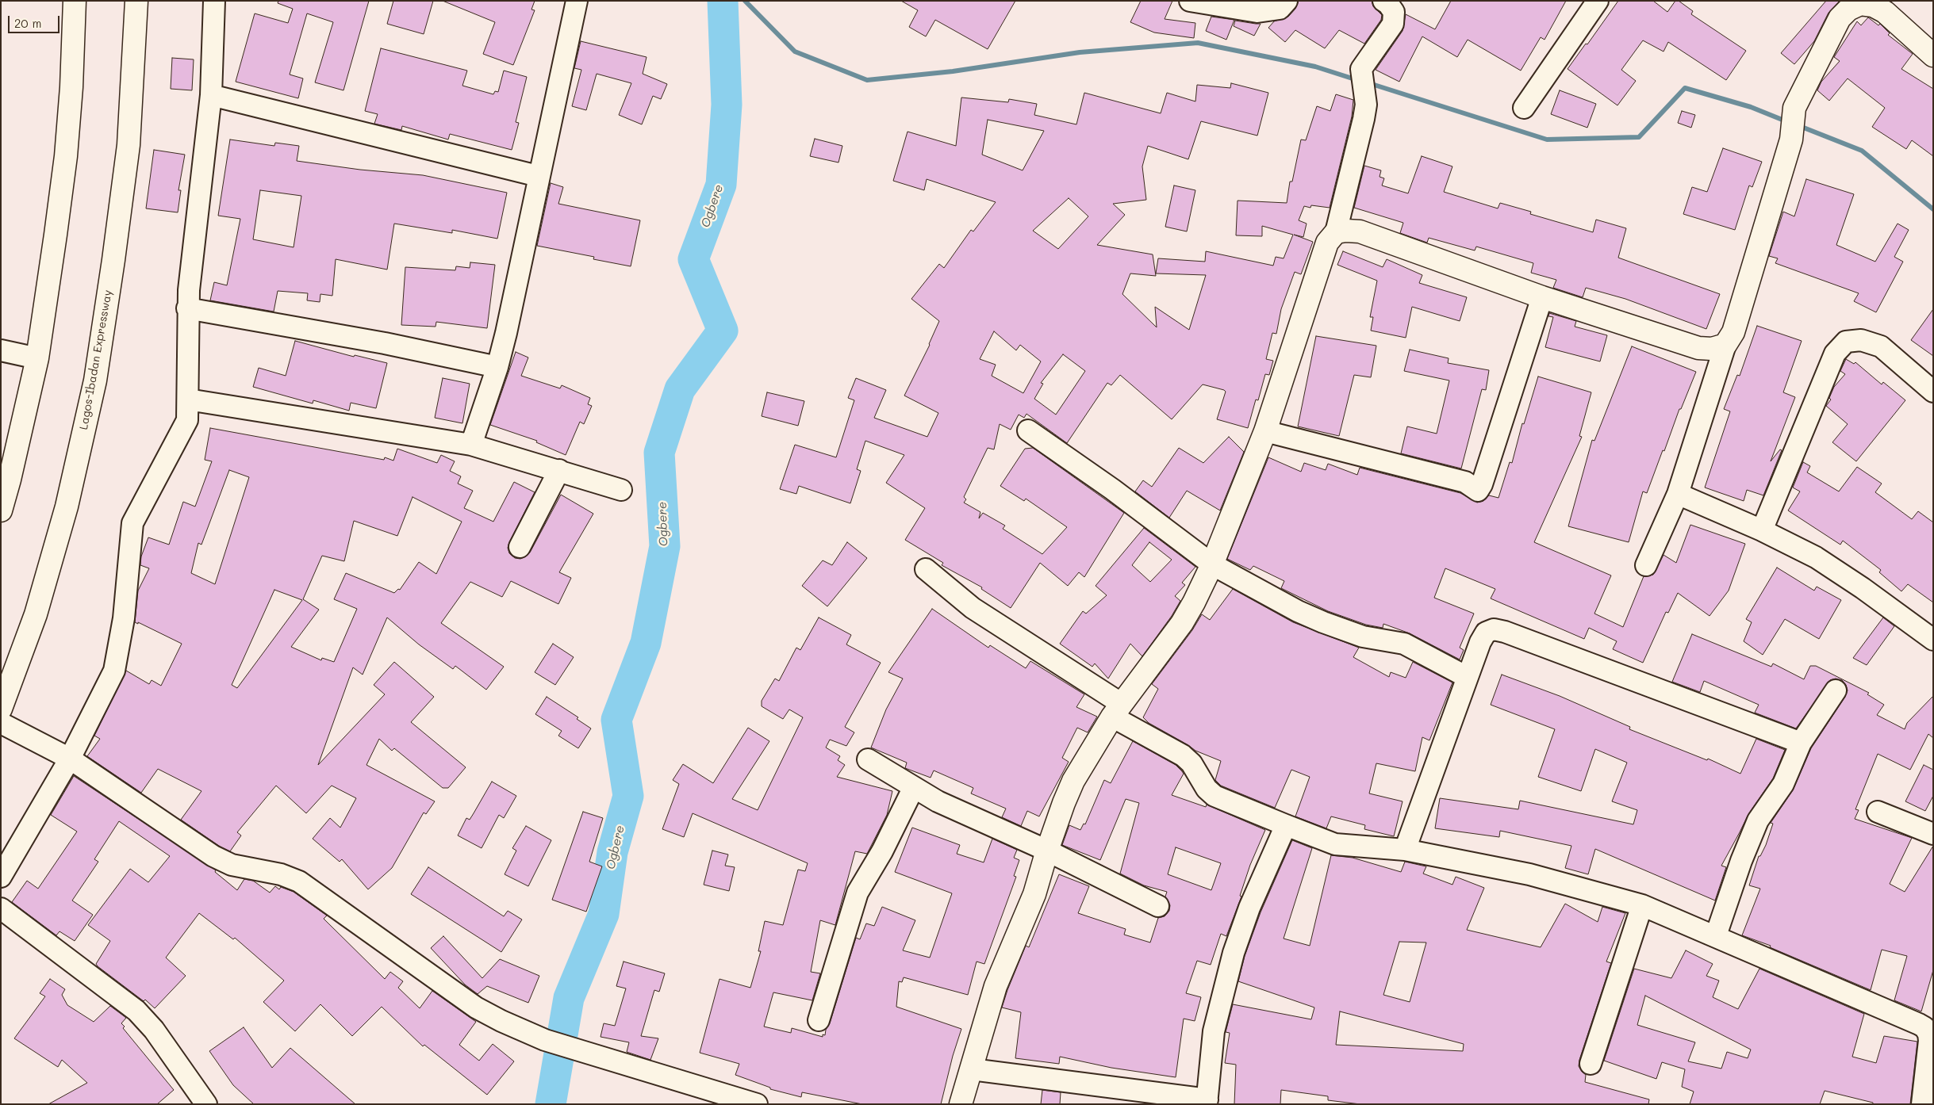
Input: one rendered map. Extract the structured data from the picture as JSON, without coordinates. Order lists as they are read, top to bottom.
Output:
{
  "streets": {
    "main road": ["Lagos-Ibadan Expressway"]
  },
  "water": ["Ogbere"],
  "scale_bar": "20 m"
}
